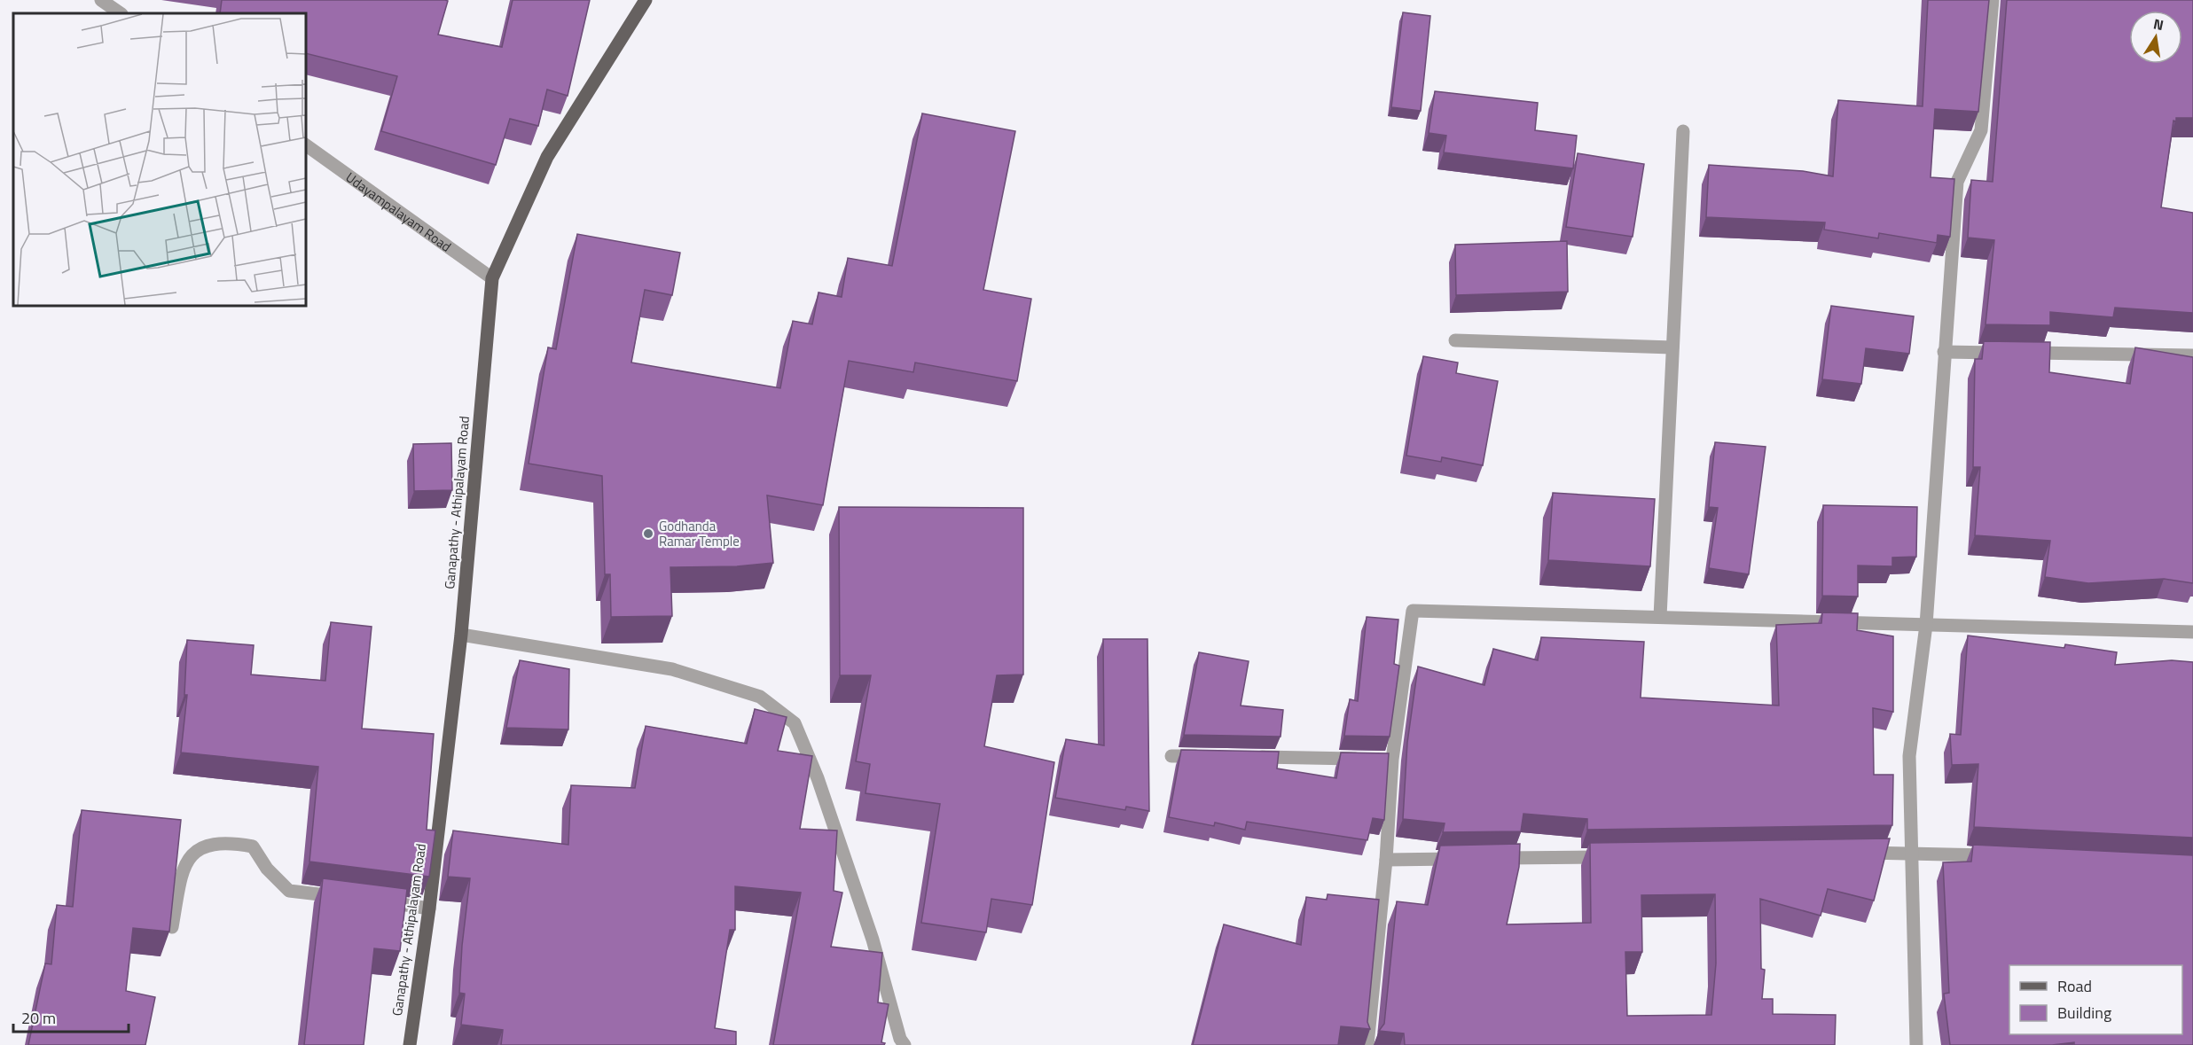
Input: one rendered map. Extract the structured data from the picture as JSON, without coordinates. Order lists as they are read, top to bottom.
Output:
{
  "streets": {
    "main road": ["Ganapathy - Athipalayam Road"],
    "street": ["Udayampalayam Road"]
  },
  "crossings": [
    ["Udayampalayam Road", "Ganapathy - Athipalayam Road"]
  ],
  "places": ["Godhanda Ramar Temple"],
  "legend": ["Road", "Building"],
  "scale_bar": "20 m",
  "north": "top"
}
